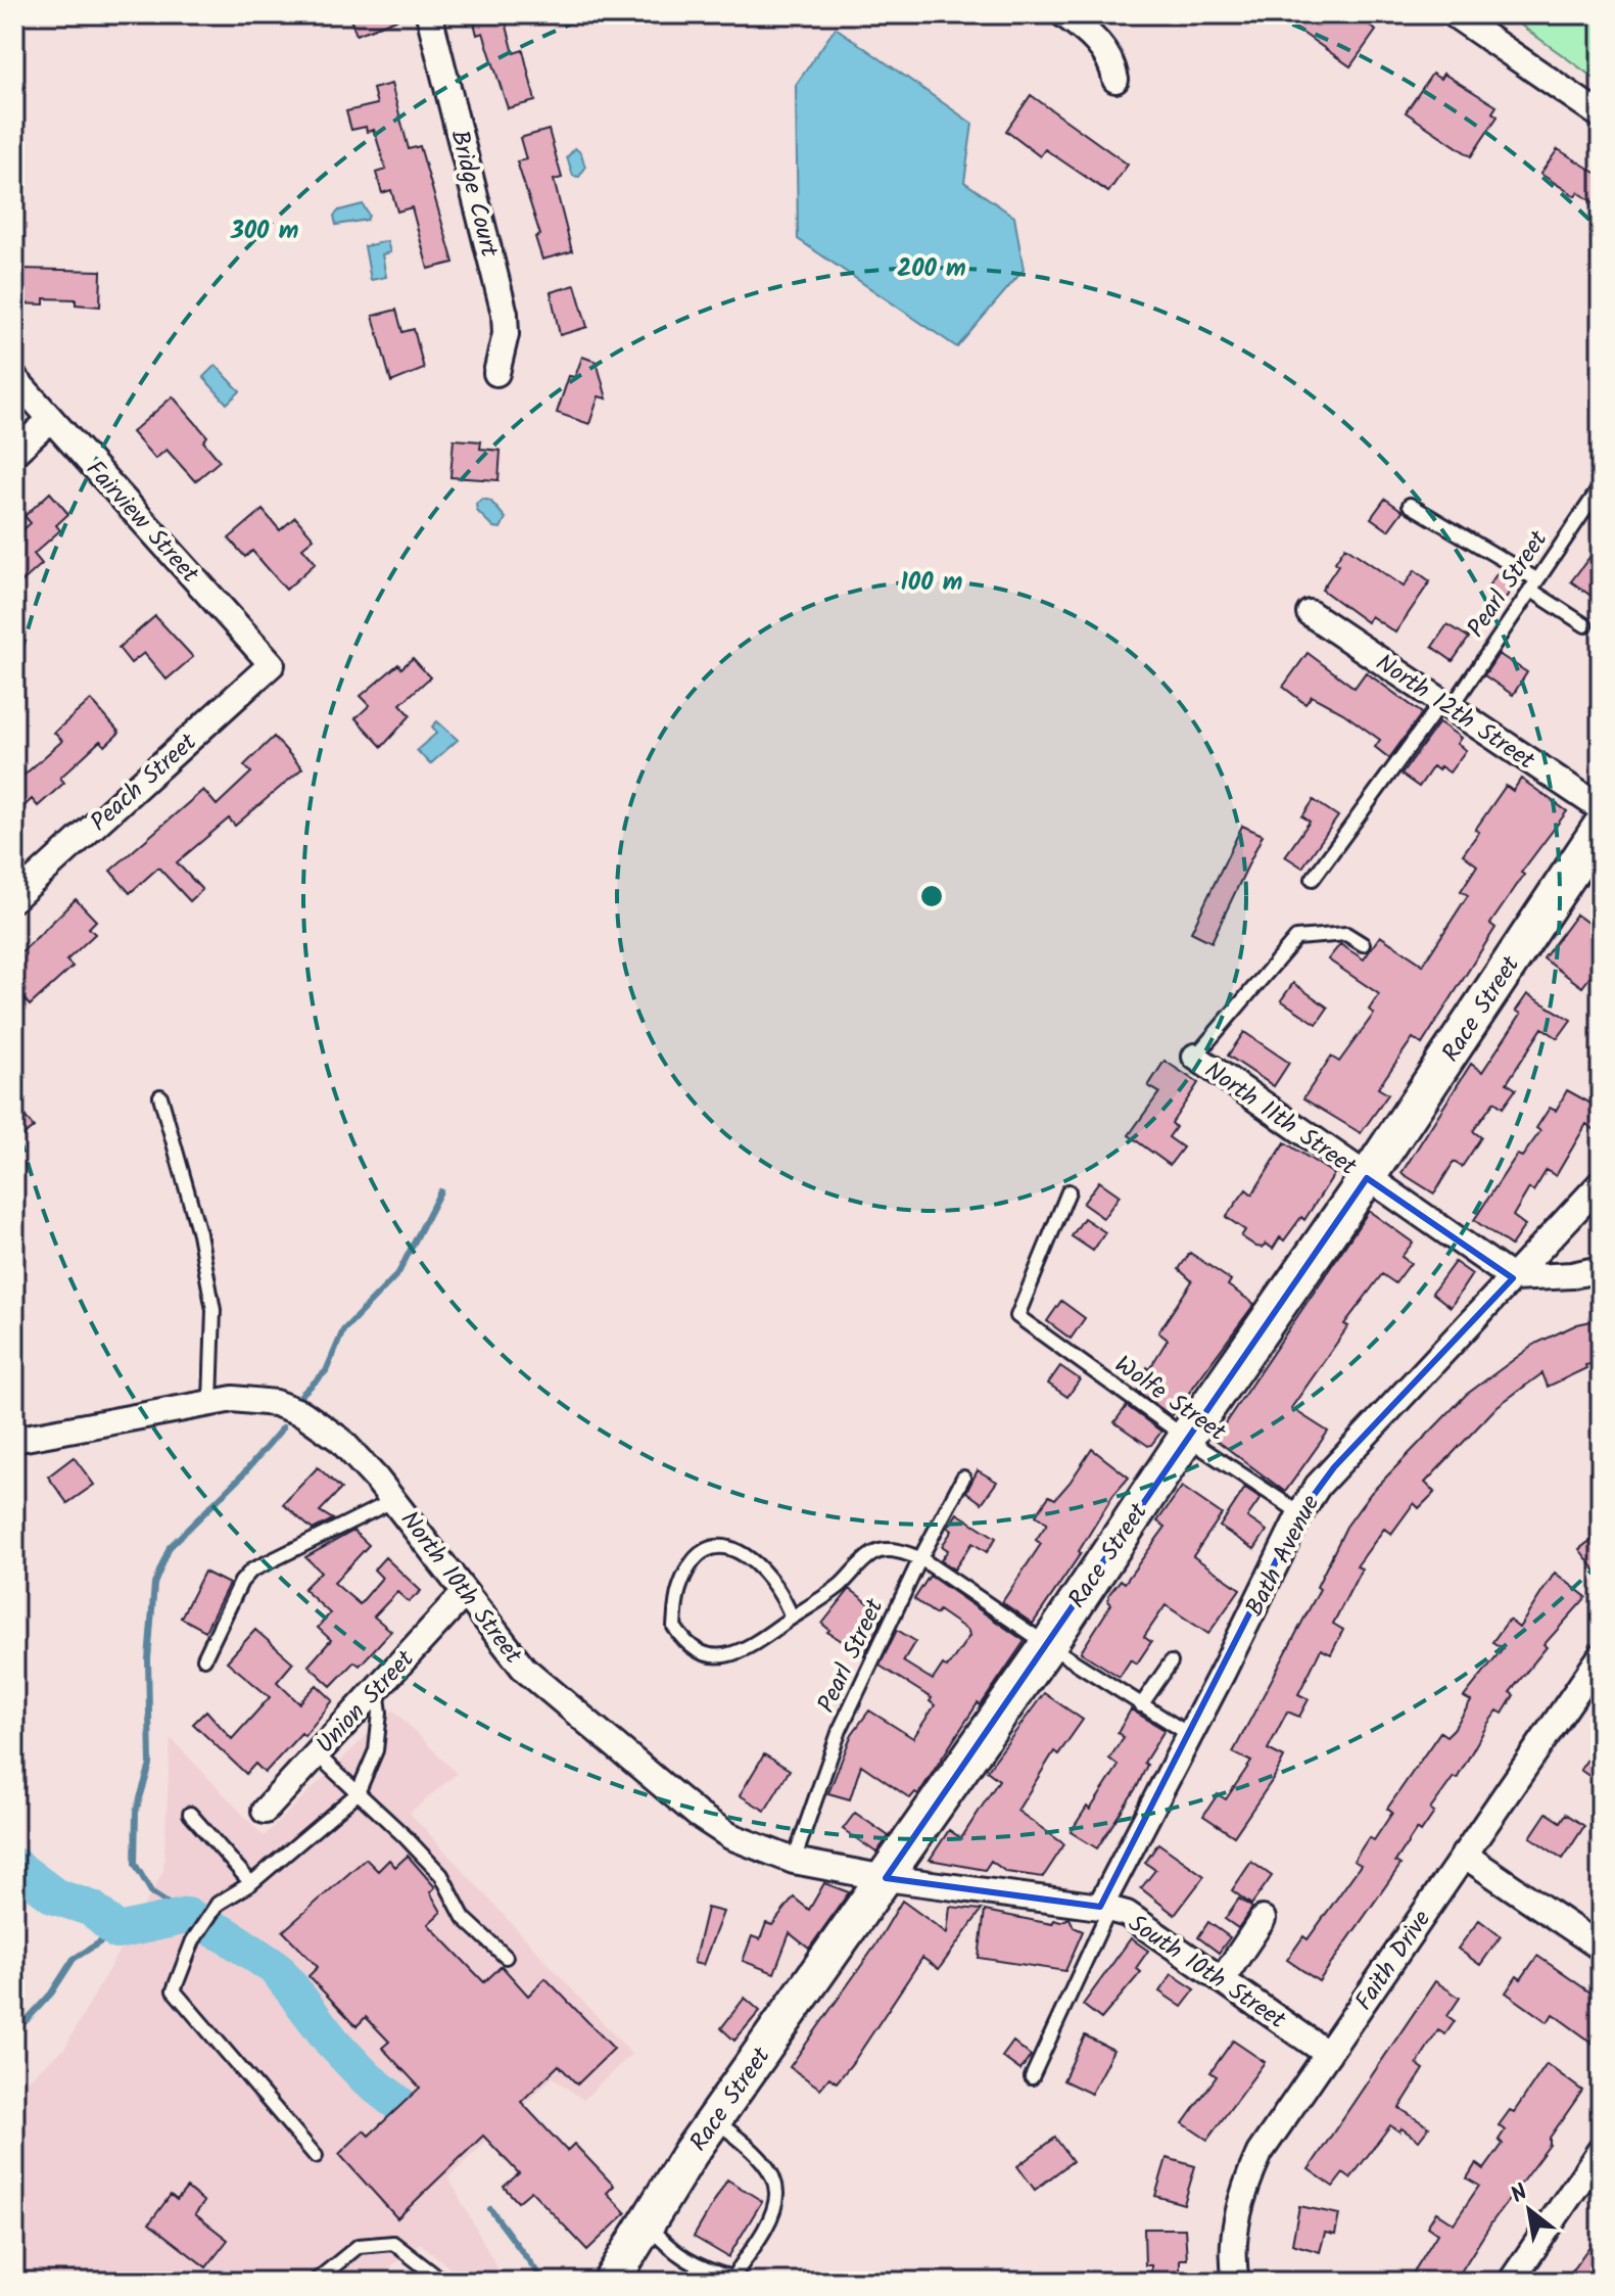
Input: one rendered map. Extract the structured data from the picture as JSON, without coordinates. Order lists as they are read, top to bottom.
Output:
{
  "streets": {
    "main road": ["Race Street"],
    "street": [
      "Bridge Court",
      "Fairview Street",
      "North 12th Street",
      "Peach Street",
      "North 11th Street",
      "Bath Avenue",
      "North 10th Street",
      "Union Street",
      "Faith Drive",
      "South 10th Street"
    ],
    "lane": ["Pearl Street", "Wolfe Street"]
  },
  "crossings": [
    ["Fairview Street", "Peach Street"],
    ["Pearl Street", "North 12th Street"],
    ["Pearl Street", "North 10th Street"],
    ["Race Street", "North 11th Street"],
    ["Race Street", "Wolfe Street"],
    ["Race Street", "North 10th Street"],
    ["Race Street", "South 10th Street"],
    ["North 11th Street", "Bath Avenue"],
    ["Wolfe Street", "Bath Avenue"],
    ["Bath Avenue", "South 10th Street"],
    ["North 10th Street", "Union Street"],
    ["North 10th Street", "South 10th Street"],
    ["Faith Drive", "South 10th Street"]
  ],
  "north": "top left",
  "rings": ["300 m", "200 m", "100 m"]
}
